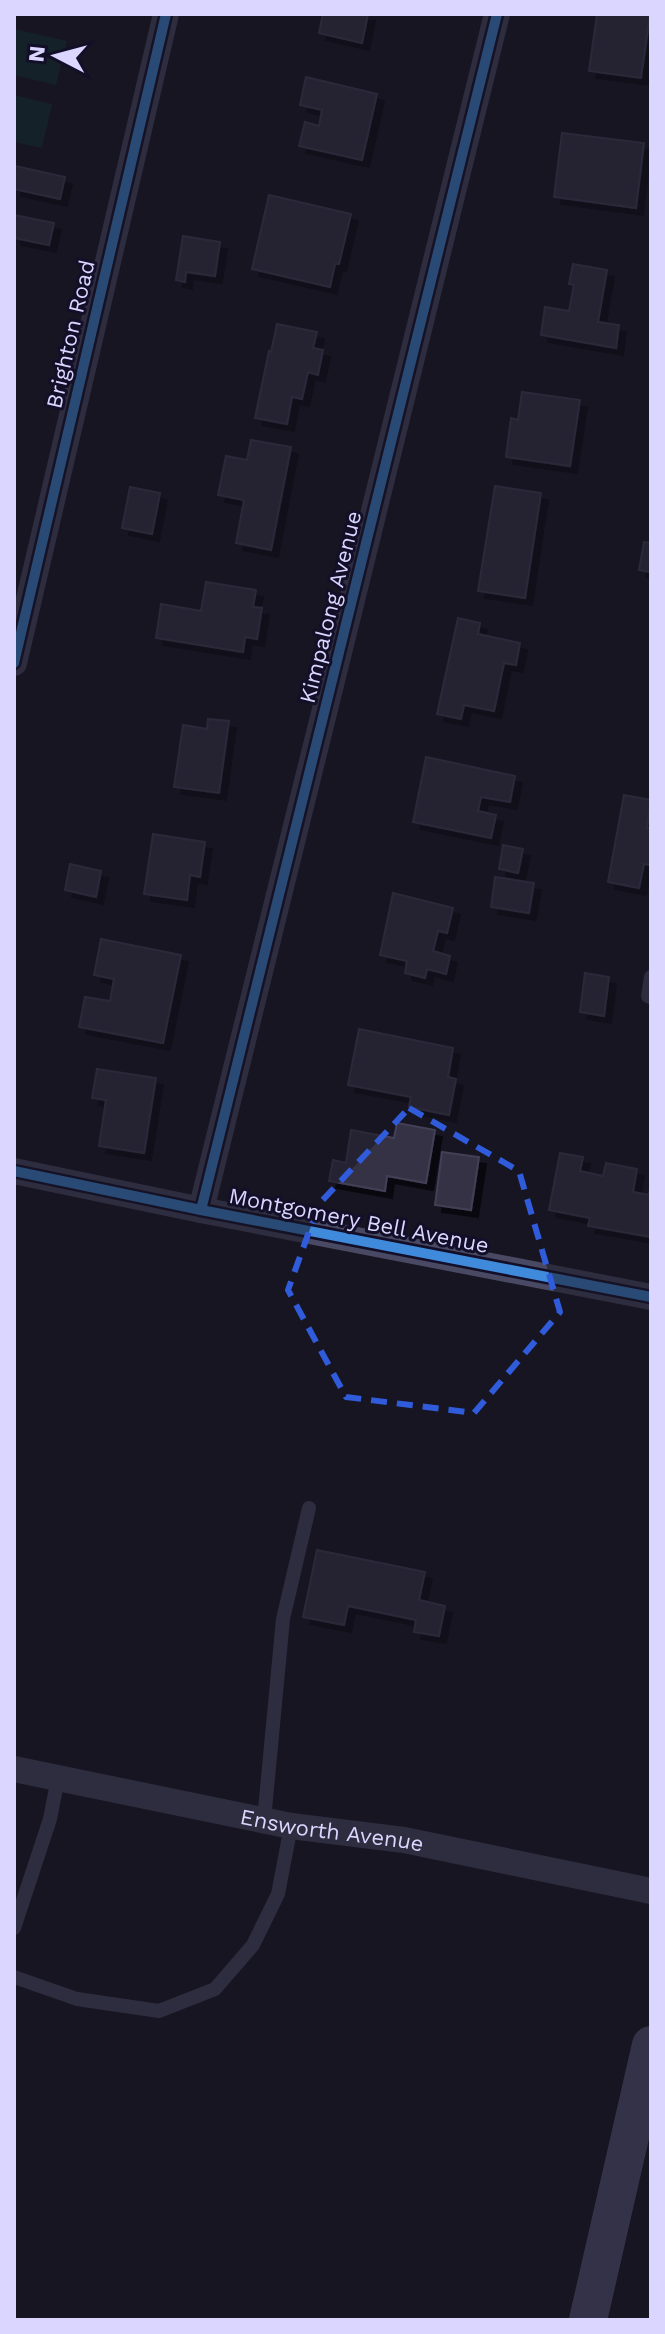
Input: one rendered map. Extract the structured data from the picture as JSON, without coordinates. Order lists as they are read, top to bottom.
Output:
{
  "streets": {
    "street": [
      "Brighton Road",
      "Kimpalong Avenue",
      "Montgomery Bell Avenue",
      "Ensworth Avenue"
    ]
  },
  "crossings": [
    ["Kimpalong Avenue", "Montgomery Bell Avenue"]
  ],
  "north": "left"
}
